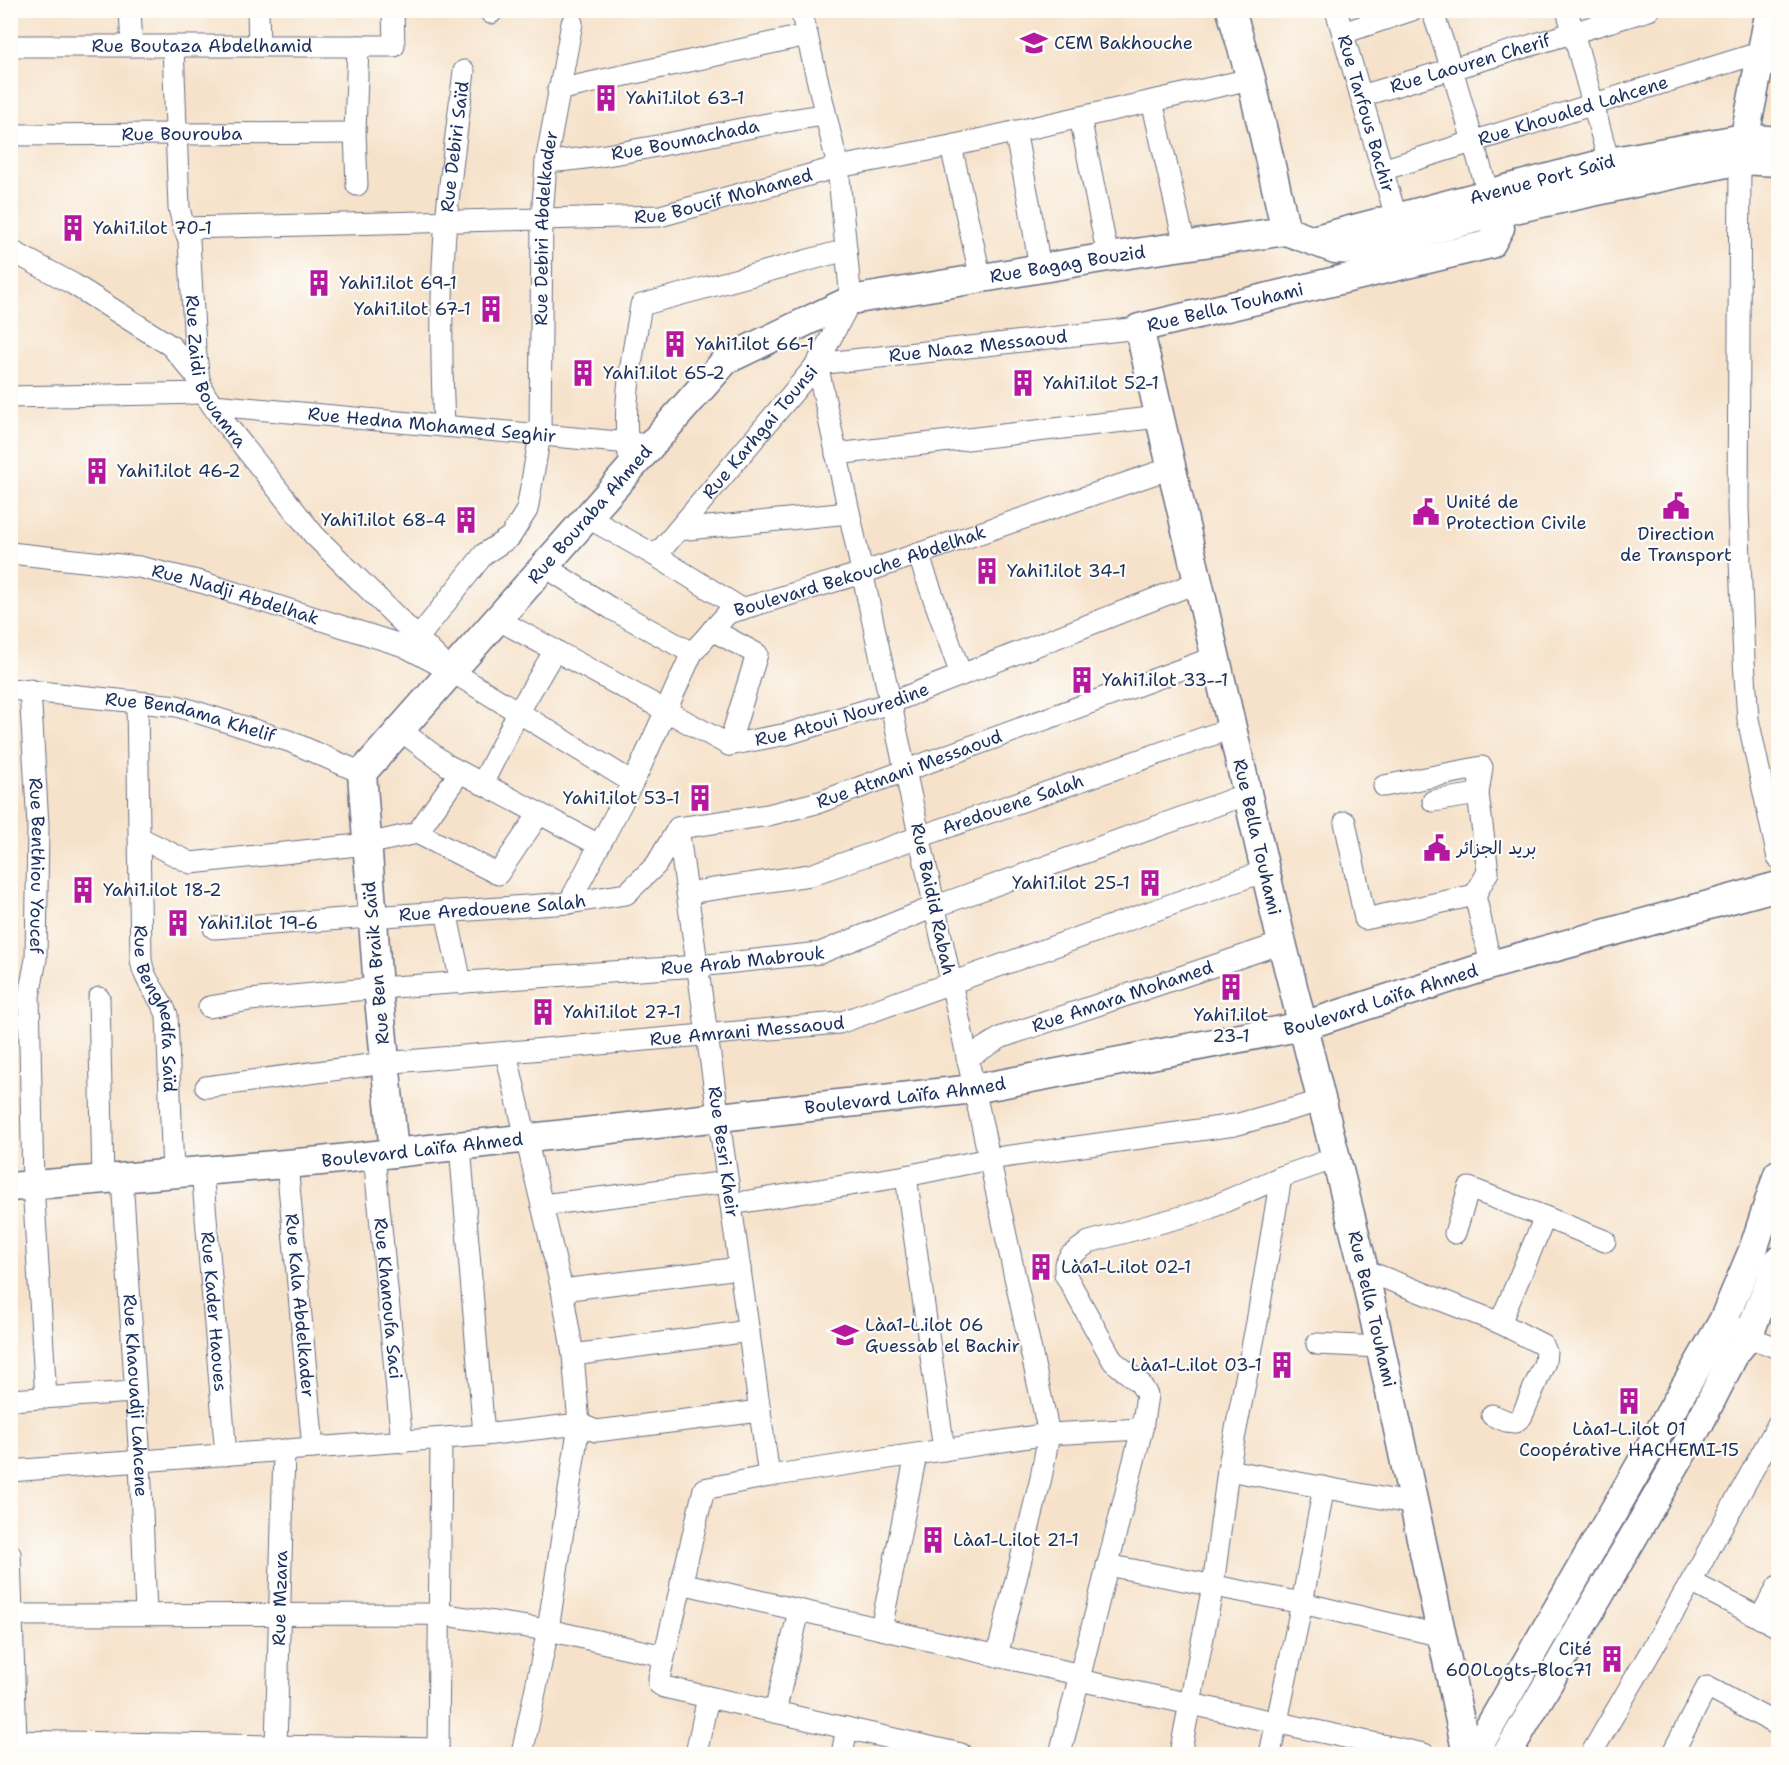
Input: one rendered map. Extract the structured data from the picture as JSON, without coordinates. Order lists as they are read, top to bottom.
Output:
{
  "streets": {
    "street": [
      "Rue Boutaza Abdelhamid",
      "Rue Laouren Cherif",
      "Rue Khoualed Lahcene",
      "Rue Tarfous Bachir",
      "Rue Bourouba",
      "Rue Boumachada",
      "Rue Debiri Saïd",
      "Avenue Port Saïd",
      "Rue Boucif Mohamed",
      "Rue Debiri Abdelkader",
      "Rue Bagag Bouzid",
      "Rue Bella Touhami",
      "Rue Naaz Messaoud",
      "Rue Zaidi Bouamra",
      "Rue Hedna Mohamed Seghir",
      "Rue Karhgai Tounsi",
      "Rue Bouraba Ahmed",
      "Boulevard Bekouche Abdelhak",
      "Rue Nadji Abdelhak",
      "Rue Atoui Nouredine",
      "Rue Bendama Khelif",
      "Rue Atmani Messaoud",
      "Aredouene Salah",
      "Rue Benthiou Youcef",
      "Rue Baidid Rabah",
      "Rue Aredouene Salah",
      "Rue Arab Mabrouk",
      "Rue Ben Braik Saïd",
      "Rue Amara Mohamed",
      "Boulevard Laïfa Ahmed",
      "Rue Benghedfa Saïd",
      "Rue Amrani Messaoud",
      "Rue Besri Kheir",
      "Rue Khanoufa Saci",
      "Rue Kala Abdelkader",
      "Rue Kader Haoues",
      "Rue Khaouadji Lahcene",
      "Rue Mzara"
    ]
  },
  "crossings": [
    ["Rue Boutaza Abdelhamid", "Rue Zaidi Bouamra"],
    ["Rue Laouren Cherif", "Rue Tarfous Bachir"],
    ["Rue Khoualed Lahcene", "Rue Tarfous Bachir"],
    ["Rue Tarfous Bachir", "Avenue Port Saïd"],
    ["Rue Bourouba", "Rue Zaidi Bouamra"],
    ["Rue Boumachada", "Rue Debiri Abdelkader"],
    ["Rue Debiri Saïd", "Rue Boucif Mohamed"],
    ["Rue Debiri Saïd", "Rue Hedna Mohamed Seghir"],
    ["Avenue Port Saïd", "Rue Bagag Bouzid"],
    ["Avenue Port Saïd", "Rue Bella Touhami"],
    ["Rue Boucif Mohamed", "Rue Debiri Abdelkader"],
    ["Rue Boucif Mohamed", "Rue Zaidi Bouamra"],
    ["Rue Debiri Abdelkader", "Rue Zaidi Bouamra"],
    ["Rue Debiri Abdelkader", "Rue Hedna Mohamed Seghir"],
    ["Rue Bagag Bouzid", "Rue Karhgai Tounsi"],
    ["Rue Bagag Bouzid", "Rue Bouraba Ahmed"],
    ["Rue Bella Touhami", "Rue Naaz Messaoud"],
    ["Rue Bella Touhami", "Boulevard Bekouche Abdelhak"],
    ["Rue Bella Touhami", "Rue Atoui Nouredine"],
    ["Rue Bella Touhami", "Rue Atmani Messaoud"],
    ["Rue Bella Touhami", "Aredouene Salah"],
    ["Rue Bella Touhami", "Rue Arab Mabrouk"],
    ["Rue Bella Touhami", "Rue Amara Mohamed"],
    ["Rue Bella Touhami", "Boulevard Laïfa Ahmed"],
    ["Rue Bella Touhami", "Rue Amrani Messaoud"],
    ["Rue Naaz Messaoud", "Rue Karhgai Tounsi"],
    ["Rue Naaz Messaoud", "Rue Baidid Rabah"],
    ["Rue Zaidi Bouamra", "Rue Hedna Mohamed Seghir"],
    ["Rue Zaidi Bouamra", "Rue Bouraba Ahmed"],
    ["Rue Zaidi Bouamra", "Rue Nadji Abdelhak"],
    ["Rue Hedna Mohamed Seghir", "Rue Bouraba Ahmed"],
    ["Rue Karhgai Tounsi", "Rue Bouraba Ahmed"],
    ["Rue Karhgai Tounsi", "Rue Baidid Rabah"],
    ["Rue Bouraba Ahmed", "Rue Nadji Abdelhak"],
    ["Rue Bouraba Ahmed", "Rue Atoui Nouredine"],
    ["Rue Bouraba Ahmed", "Rue Bendama Khelif"],
    ["Rue Bouraba Ahmed", "Rue Ben Braik Saïd"],
    ["Boulevard Bekouche Abdelhak", "Rue Atoui Nouredine"],
    ["Boulevard Bekouche Abdelhak", "Rue Baidid Rabah"],
    ["Boulevard Bekouche Abdelhak", "Rue Aredouene Salah"],
    ["Rue Atoui Nouredine", "Rue Baidid Rabah"],
    ["Rue Bendama Khelif", "Rue Benthiou Youcef"],
    ["Rue Bendama Khelif", "Rue Ben Braik Saïd"],
    ["Rue Bendama Khelif", "Rue Benghedfa Saïd"],
    ["Rue Atmani Messaoud", "Rue Baidid Rabah"],
    ["Rue Atmani Messaoud", "Rue Aredouene Salah"],
    ["Rue Atmani Messaoud", "Rue Besri Kheir"],
    ["Aredouene Salah", "Rue Baidid Rabah"],
    ["Aredouene Salah", "Rue Besri Kheir"],
    ["Rue Benthiou Youcef", "Boulevard Laïfa Ahmed"],
    ["Rue Baidid Rabah", "Rue Arab Mabrouk"],
    ["Rue Baidid Rabah", "Rue Amara Mohamed"],
    ["Rue Baidid Rabah", "Boulevard Laïfa Ahmed"],
    ["Rue Baidid Rabah", "Rue Amrani Messaoud"],
    ["Rue Aredouene Salah", "Rue Ben Braik Saïd"],
    ["Rue Aredouene Salah", "Rue Besri Kheir"],
    ["Rue Arab Mabrouk", "Rue Ben Braik Saïd"],
    ["Rue Arab Mabrouk", "Rue Besri Kheir"],
    ["Rue Ben Braik Saïd", "Boulevard Laïfa Ahmed"],
    ["Rue Ben Braik Saïd", "Rue Amrani Messaoud"],
    ["Rue Ben Braik Saïd", "Rue Khanoufa Saci"],
    ["Boulevard Laïfa Ahmed", "Rue Benghedfa Saïd"],
    ["Boulevard Laïfa Ahmed", "Rue Besri Kheir"],
    ["Boulevard Laïfa Ahmed", "Rue Khanoufa Saci"],
    ["Boulevard Laïfa Ahmed", "Rue Kala Abdelkader"],
    ["Boulevard Laïfa Ahmed", "Rue Kader Haoues"],
    ["Boulevard Laïfa Ahmed", "Rue Khaouadji Lahcene"],
    ["Rue Amrani Messaoud", "Rue Besri Kheir"]
  ],
  "places": {
    "school or university": ["CEM Bakhouche", "Làa1-L.ilot 06 Guessab el Bachir"],
    "building": [
      "Yahi1.ilot 63-1",
      "Yahi1.ilot 70-1",
      "Yahi1.ilot 69-1",
      "Yahi1.ilot 67-1",
      "Yahi1.ilot 66-1",
      "Yahi1.ilot 65-2",
      "Yahi1.ilot 52-1",
      "Yahi1.ilot 46-2",
      "Yahi1.ilot 68-4",
      "Yahi1.ilot 34-1",
      "Yahi1.ilot 33--1",
      "Yahi1.ilot 53-1",
      "Yahi1.ilot 25-1",
      "Yahi1.ilot 18-2",
      "Yahi1.ilot 19-6",
      "Yahi1.ilot 23-1",
      "Yahi1.ilot 27-1",
      "Làa1-L.ilot 02-1",
      "Làa1-L.ilot 03-1",
      "Làa1-L.ilot 01 Coopérative HACHEMI-15",
      "Làa1-L.ilot 21-1",
      "Cité 600Logts-Bloc71"
    ],
    "public building": ["Direction de Transport", "Unité de Protection Civile", "بريد الجزائر"]
  }
}
